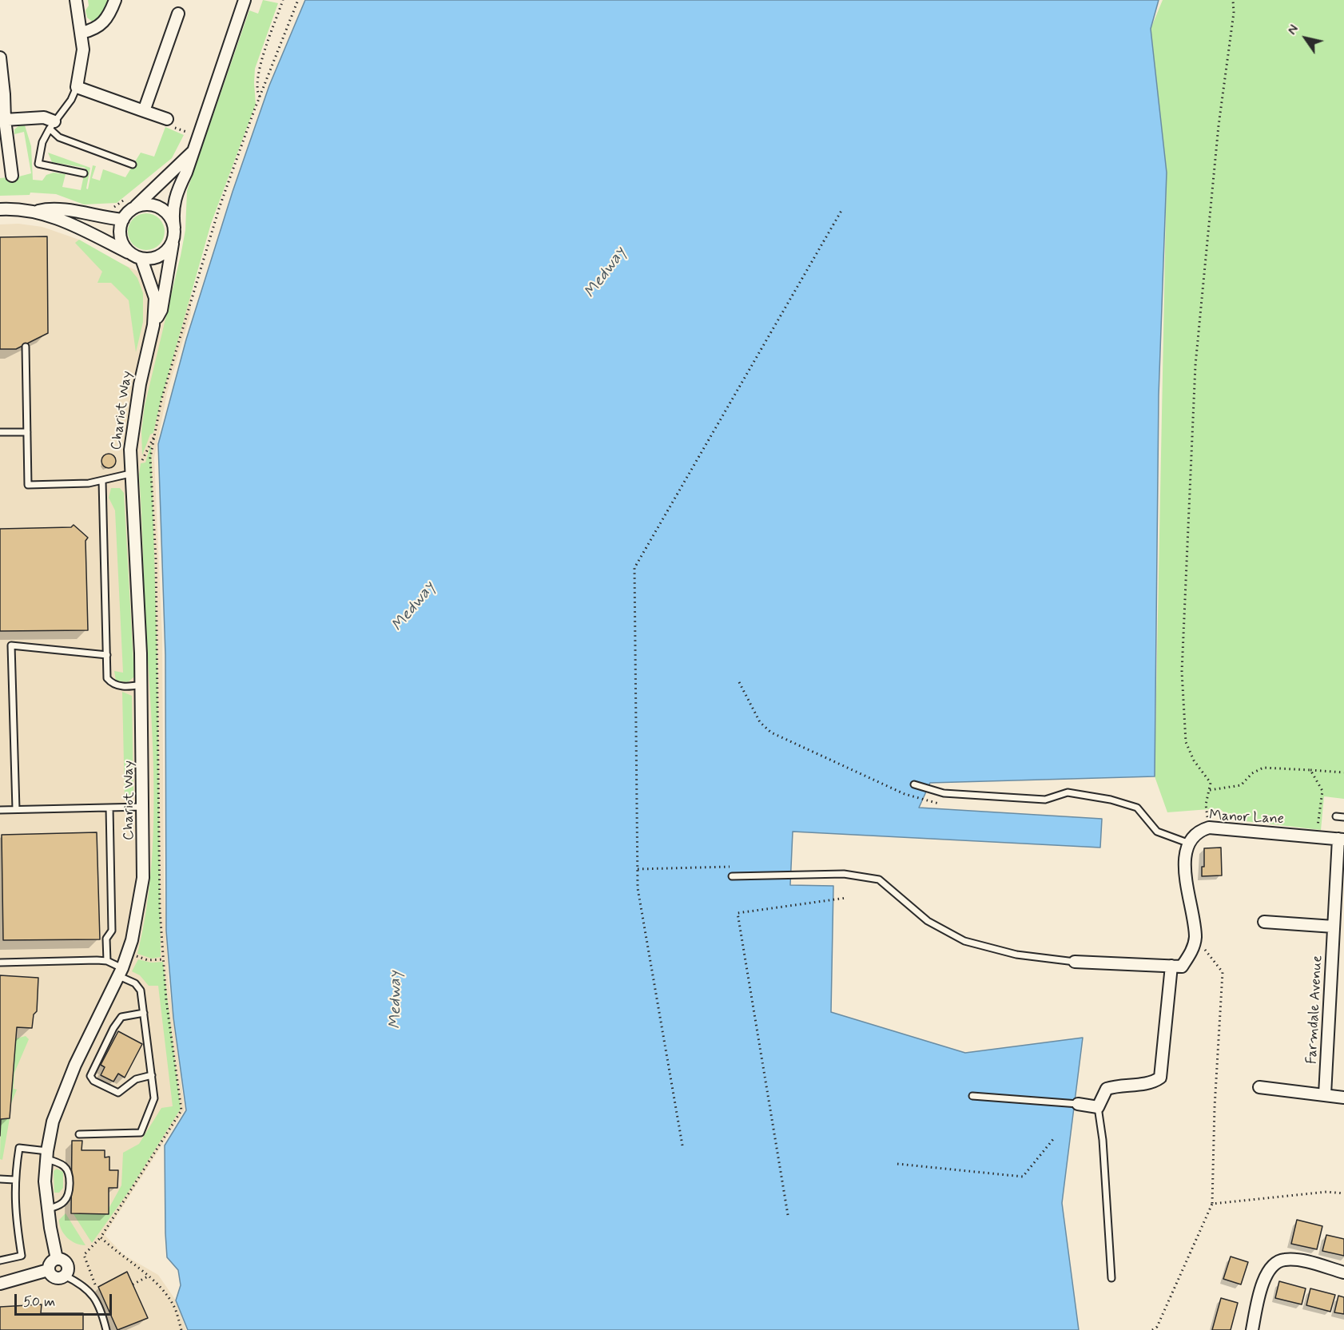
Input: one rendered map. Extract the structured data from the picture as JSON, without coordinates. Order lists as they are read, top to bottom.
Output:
{
  "streets": {
    "street": ["Chariot Way", "Manor Lane", "Farmdale Avenue"]
  },
  "crossings": [
    ["Manor Lane", "Farmdale Avenue"]
  ],
  "water": ["Medway"],
  "scale_bar": "50 m",
  "north": "top left"
}
